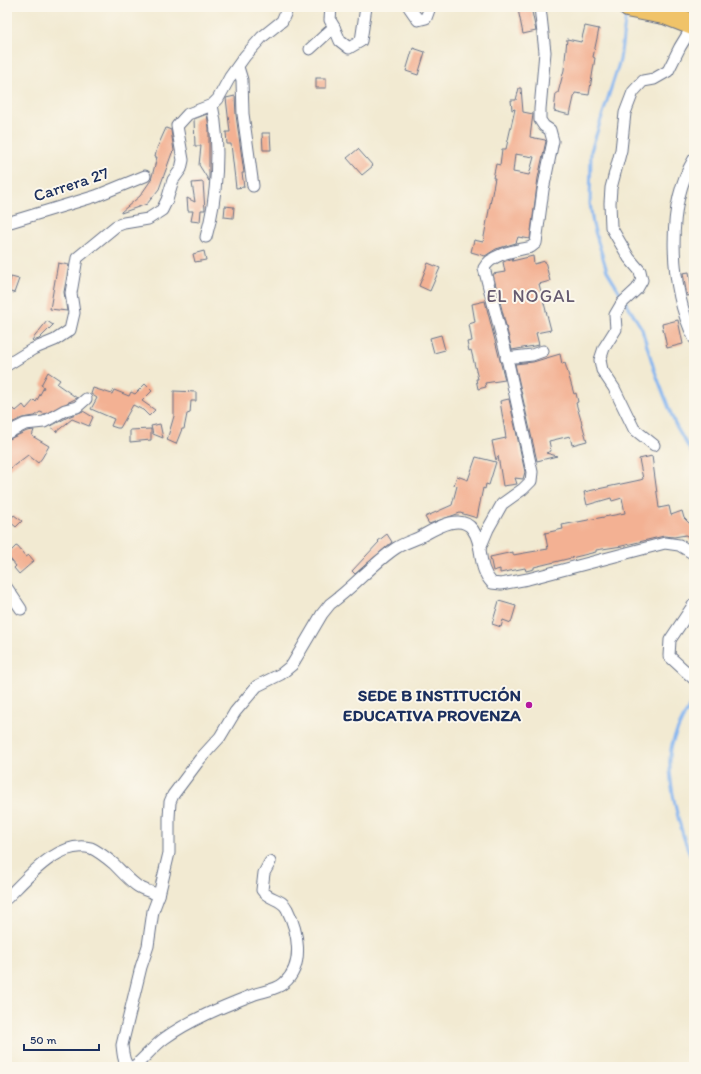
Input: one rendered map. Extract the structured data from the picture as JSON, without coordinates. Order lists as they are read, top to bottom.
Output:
{
  "streets": {
    "street": ["Carrera 27"]
  },
  "districts": ["EL NOGAL"],
  "places": ["SEDE B INSTITUCIÓN EDUCATIVA PROVENZA"],
  "scale_bar": "50 m"
}
